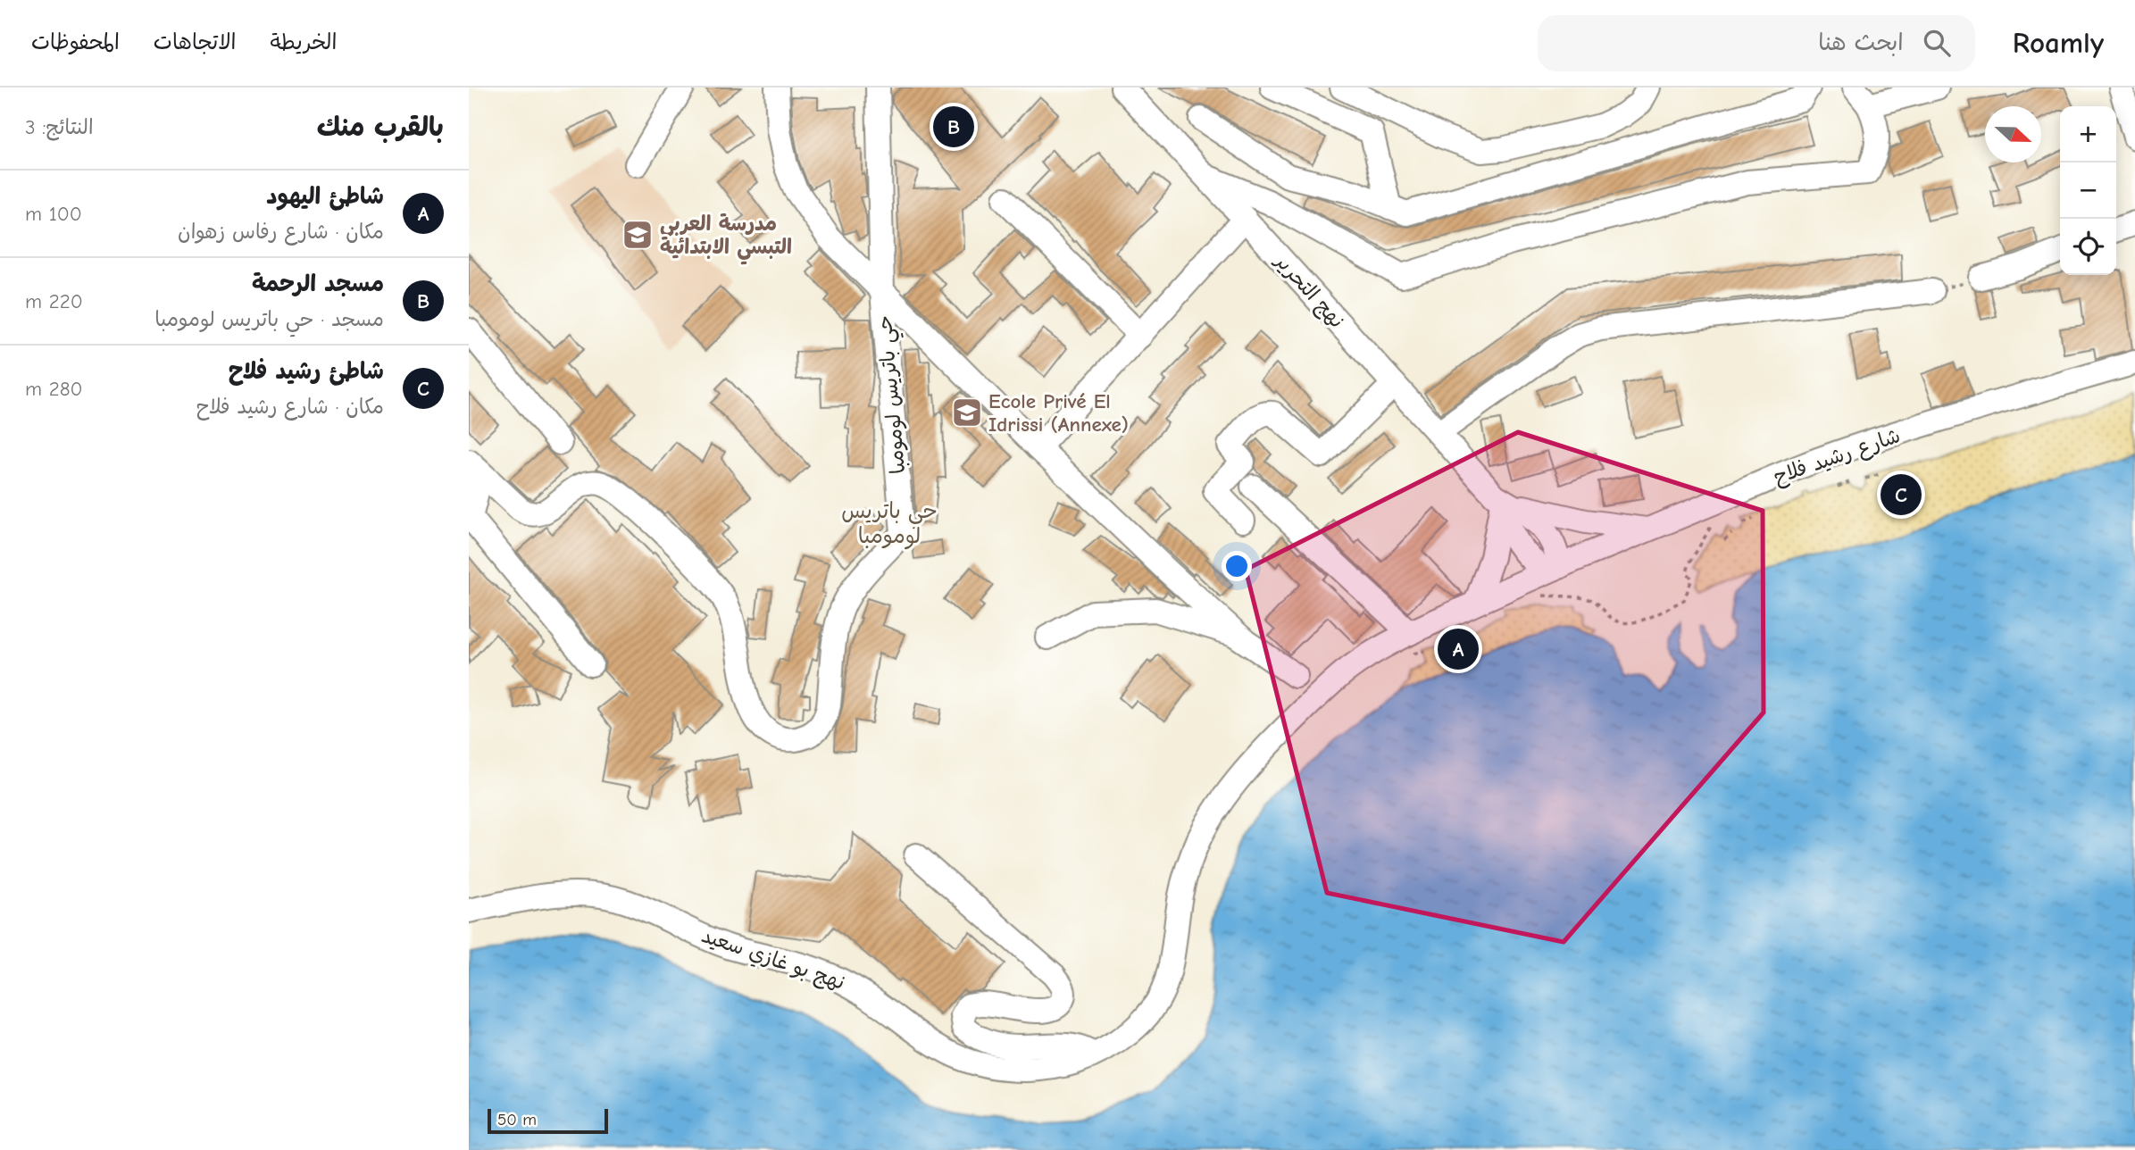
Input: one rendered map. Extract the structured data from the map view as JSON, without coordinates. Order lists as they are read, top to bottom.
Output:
{
  "streets": {
    "street": [
      "نهج التحرير",
      "حي باتريس لومومبا",
      "شارع رشيد فلاح",
      "نهج بو غازي سعيد"
    ]
  },
  "crossings": [
    ["نهج التحرير", "شارع رشيد فلاح"],
    ["شارع رشيد فلاح", "نهج بو غازي سعيد"]
  ],
  "districts": ["حي باتريس لومومبا"],
  "places": {
    "school or university": ["مدرسة العربي التبسي الابتدائية", "Ecole Privé El Idrissi (Annexe)"]
  },
  "scale_bar": "50 m",
  "north": "right",
  "page": {
    "header": "Roamly",
    "search": "ابحث هنا",
    "nav": ["الخريطة", "الاتجاهات", "المحفوظات"],
    "heading": ["بالقرب منك", "النتائج: 3"],
    "pins": ["B", "C", "A"],
    "map_buttons": ["+", "−"],
    "list": [
      {
        "mark": "A",
        "name": "شاطئ اليهود",
        "note": "مكان · شارع رفاس زهوان",
        "value": "100 m"
      },
      {
        "mark": "B",
        "name": "مسجد الرحمة",
        "note": "مسجد · حي باتريس لومومبا",
        "value": "220 m"
      },
      {
        "mark": "C",
        "name": "شاطئ رشيد فلاح",
        "note": "مكان · شارع رشيد فلاح",
        "value": "280 m"
      }
    ],
    "scale": "50 m"
  }
}
